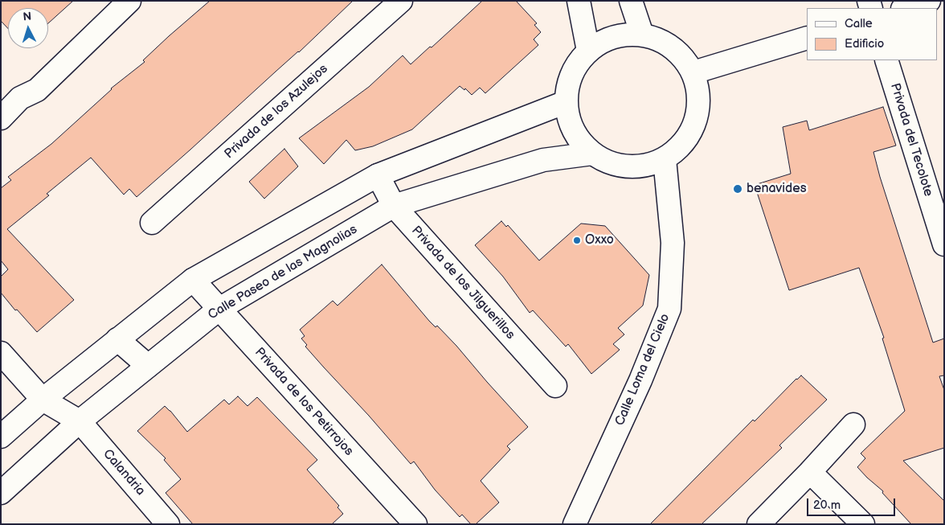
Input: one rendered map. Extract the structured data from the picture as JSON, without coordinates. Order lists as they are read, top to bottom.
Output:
{
  "streets": {
    "street": [
      "Privada de los Azulejos",
      "Privada del Tecolote",
      "Calle Paseo de las Magnolias",
      "Privada de los Jilguerillos",
      "Calle Loma del Cielo",
      "Privada de los Petirrojos",
      "Calandria"
    ]
  },
  "crossings": [
    ["Calle Paseo de las Magnolias", "Privada de los Jilguerillos"],
    ["Calle Paseo de las Magnolias", "Calle Loma del Cielo"],
    ["Calle Paseo de las Magnolias", "Privada de los Petirrojos"],
    ["Calle Paseo de las Magnolias", "Calandria"]
  ],
  "places": ["benavides", "Oxxo"],
  "legend": ["Calle", "Edificio"],
  "scale_bar": "20 m",
  "north": "top"
}
